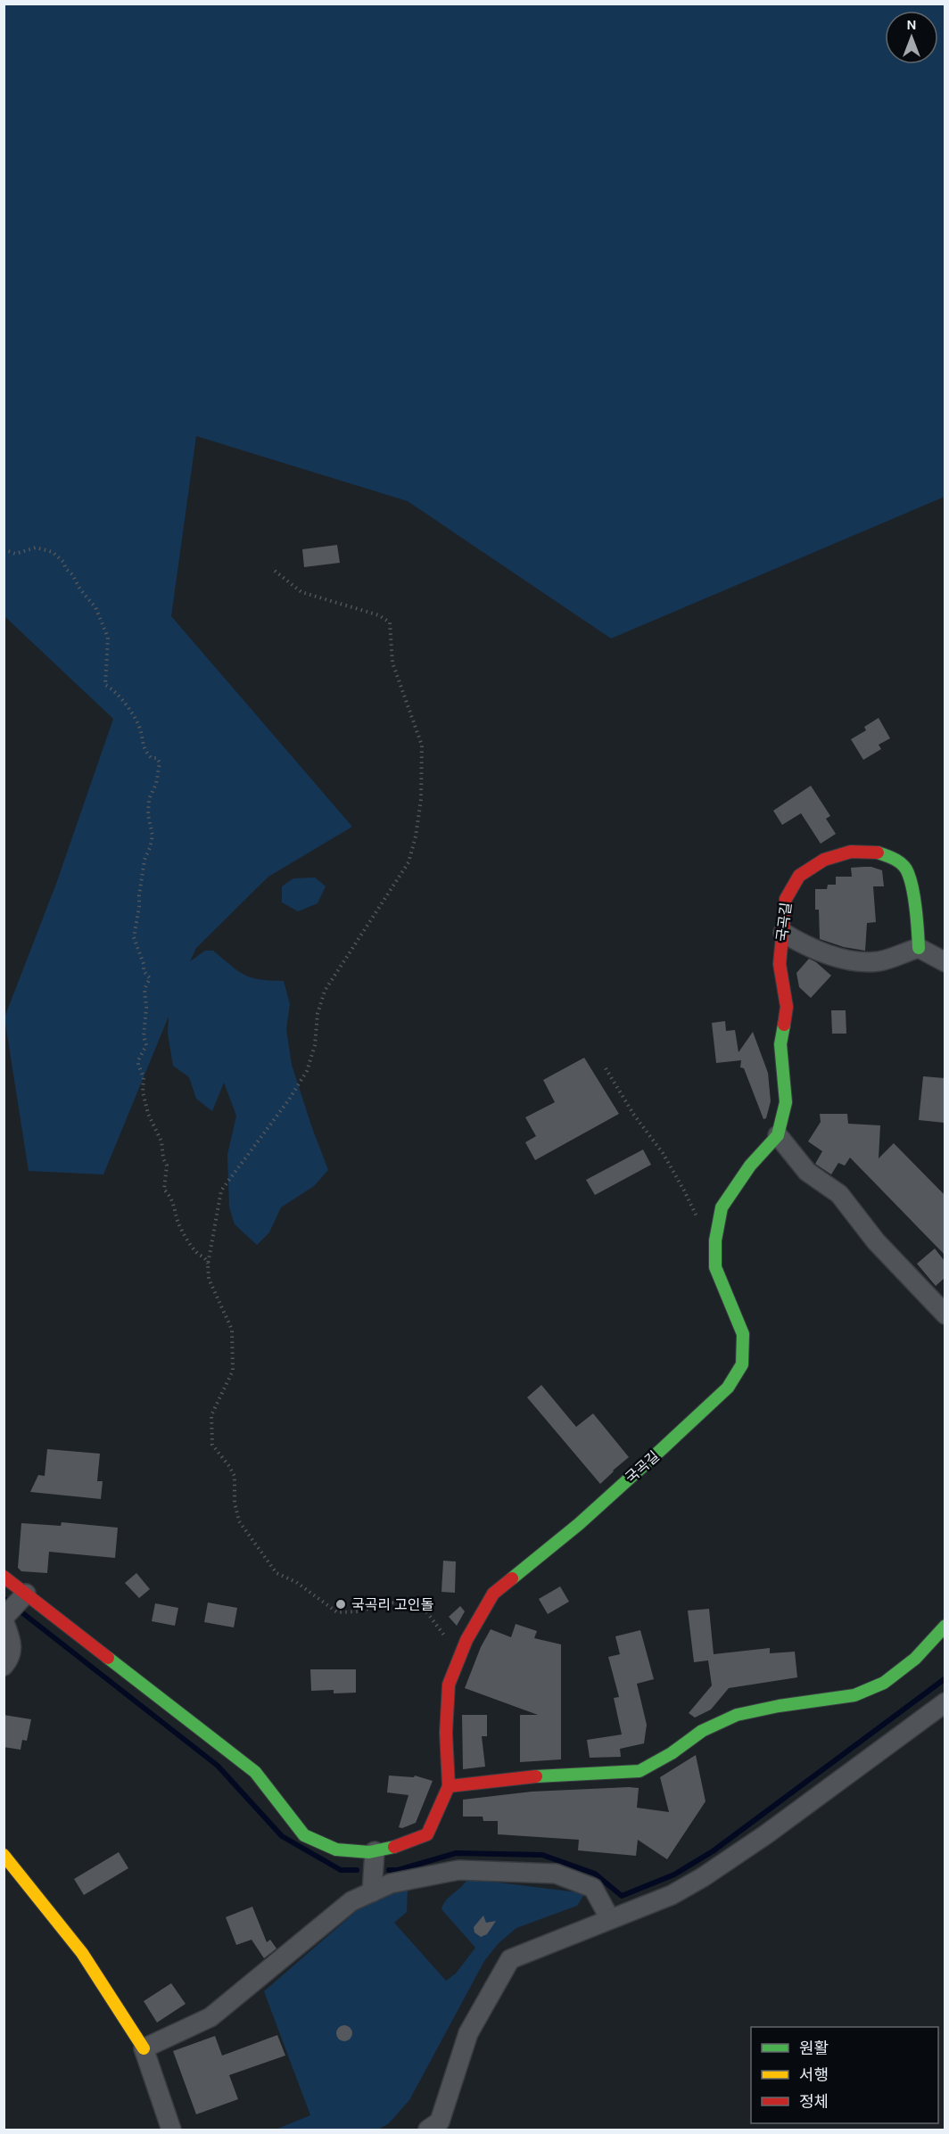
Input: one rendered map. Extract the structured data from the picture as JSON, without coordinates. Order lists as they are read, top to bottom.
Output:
{
  "streets": {
    "street": ["국곡길"]
  },
  "places": ["국곡리 고인돌"],
  "legend": ["원활", "서행", "정체"],
  "north": "top"
}
